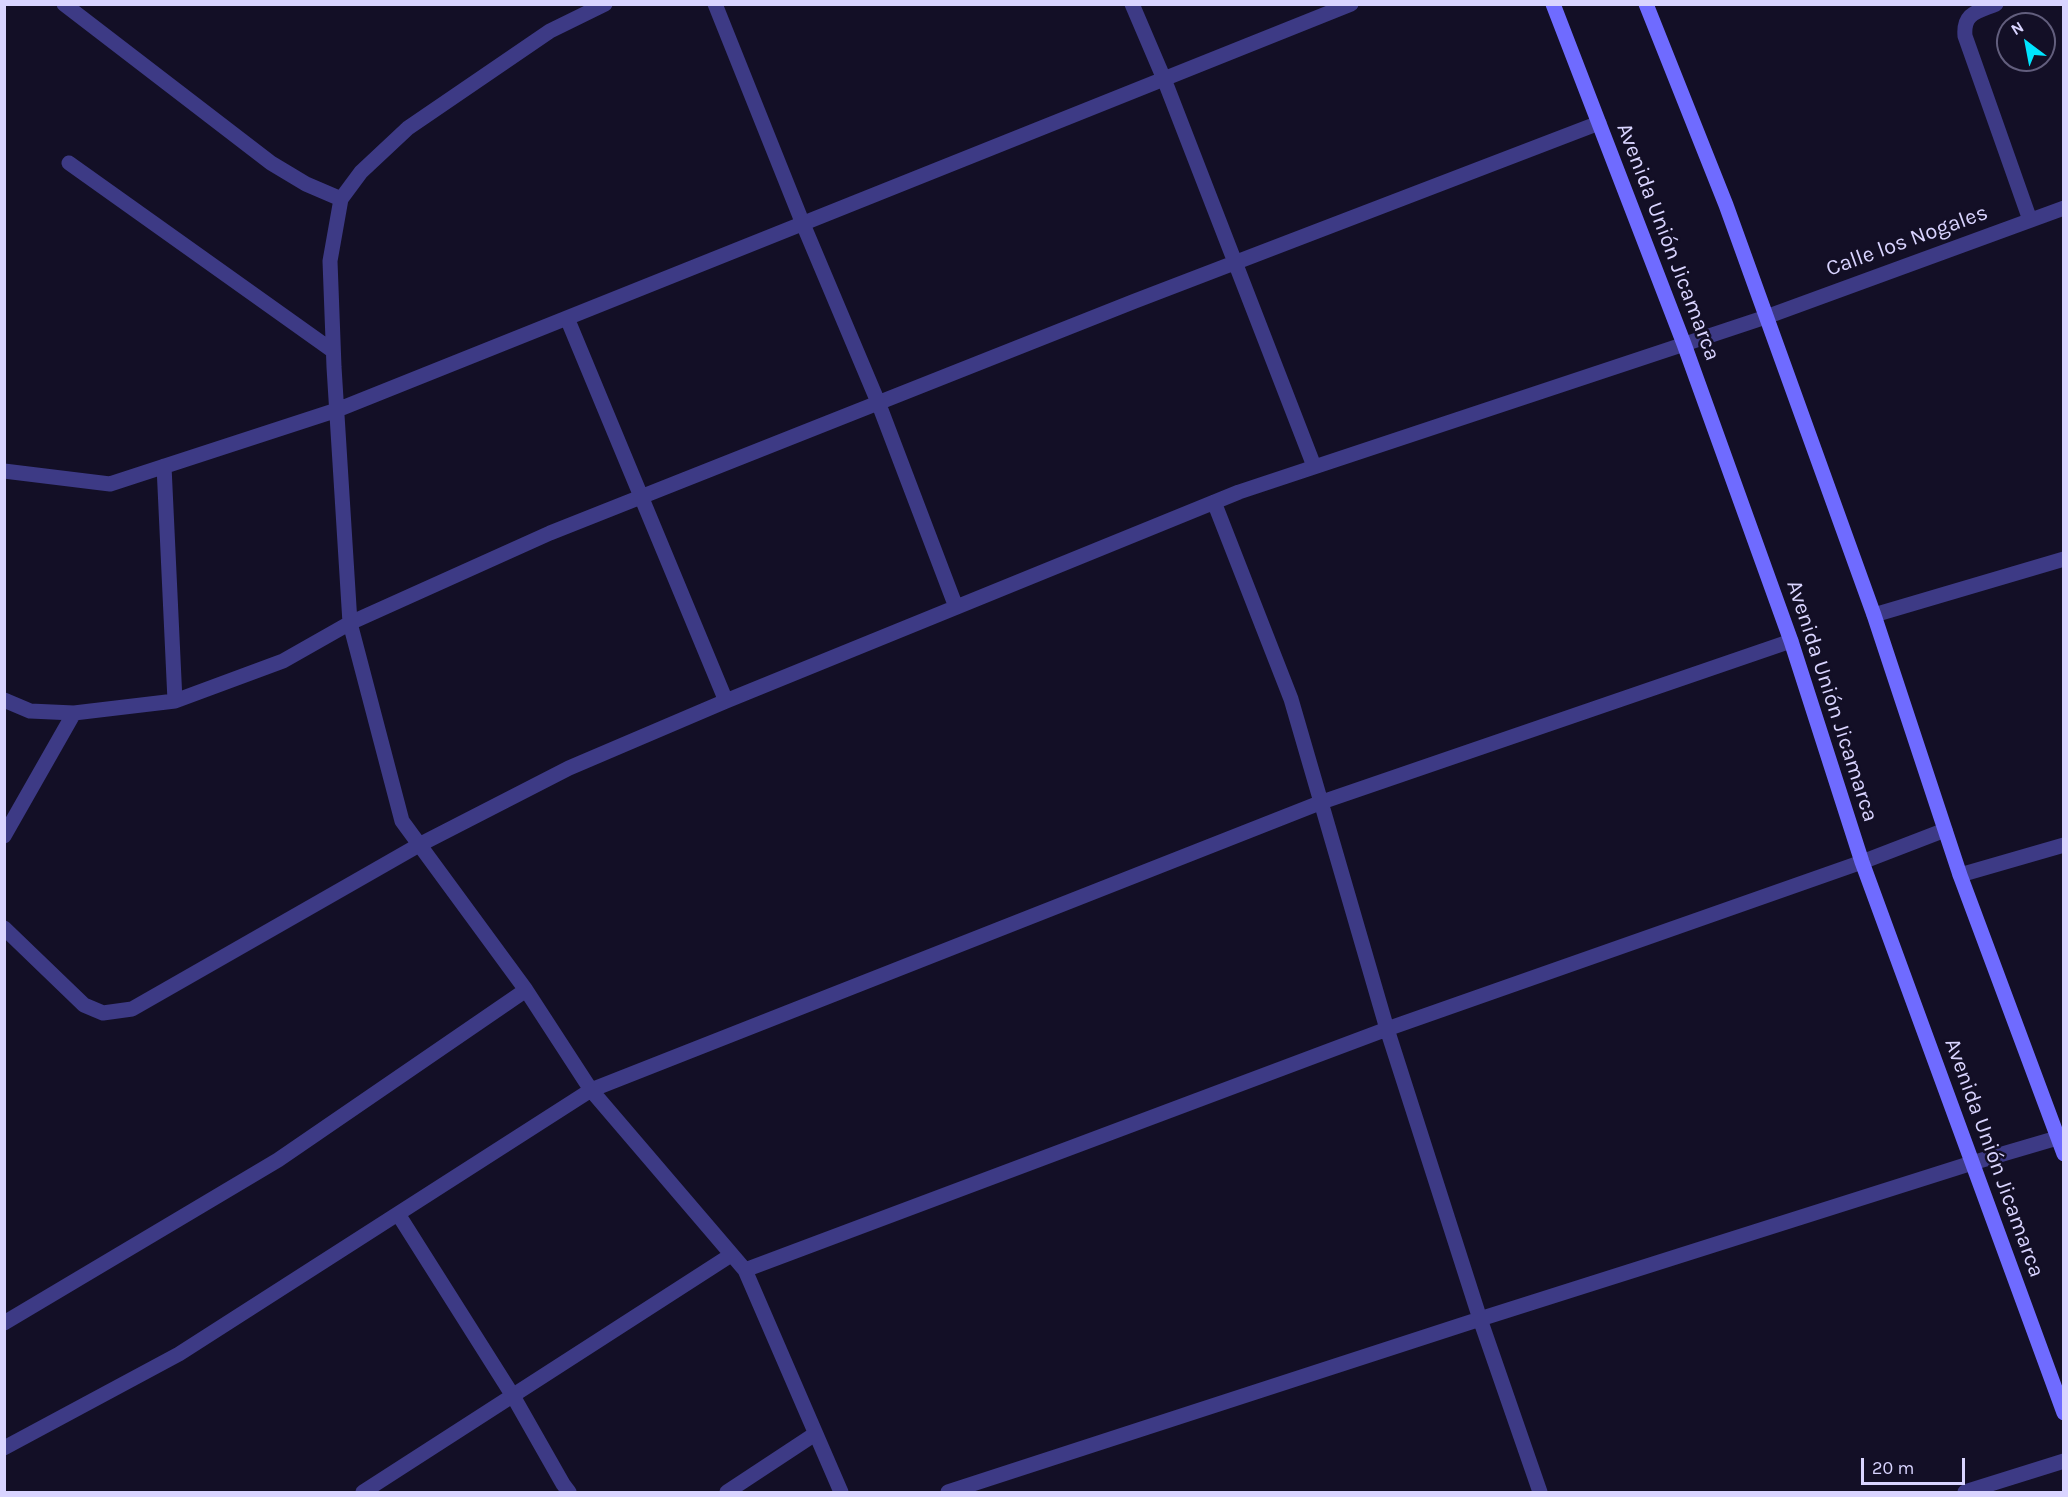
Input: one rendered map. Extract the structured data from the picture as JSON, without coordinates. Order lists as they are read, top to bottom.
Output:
{
  "streets": {
    "main road": ["Avenida Unión Jicamarca"],
    "street": ["Calle los Nogales"]
  },
  "crossings": [
    ["Calle los Nogales", "Avenida Unión Jicamarca"]
  ],
  "scale_bar": "20 m",
  "north": "top left"
}
